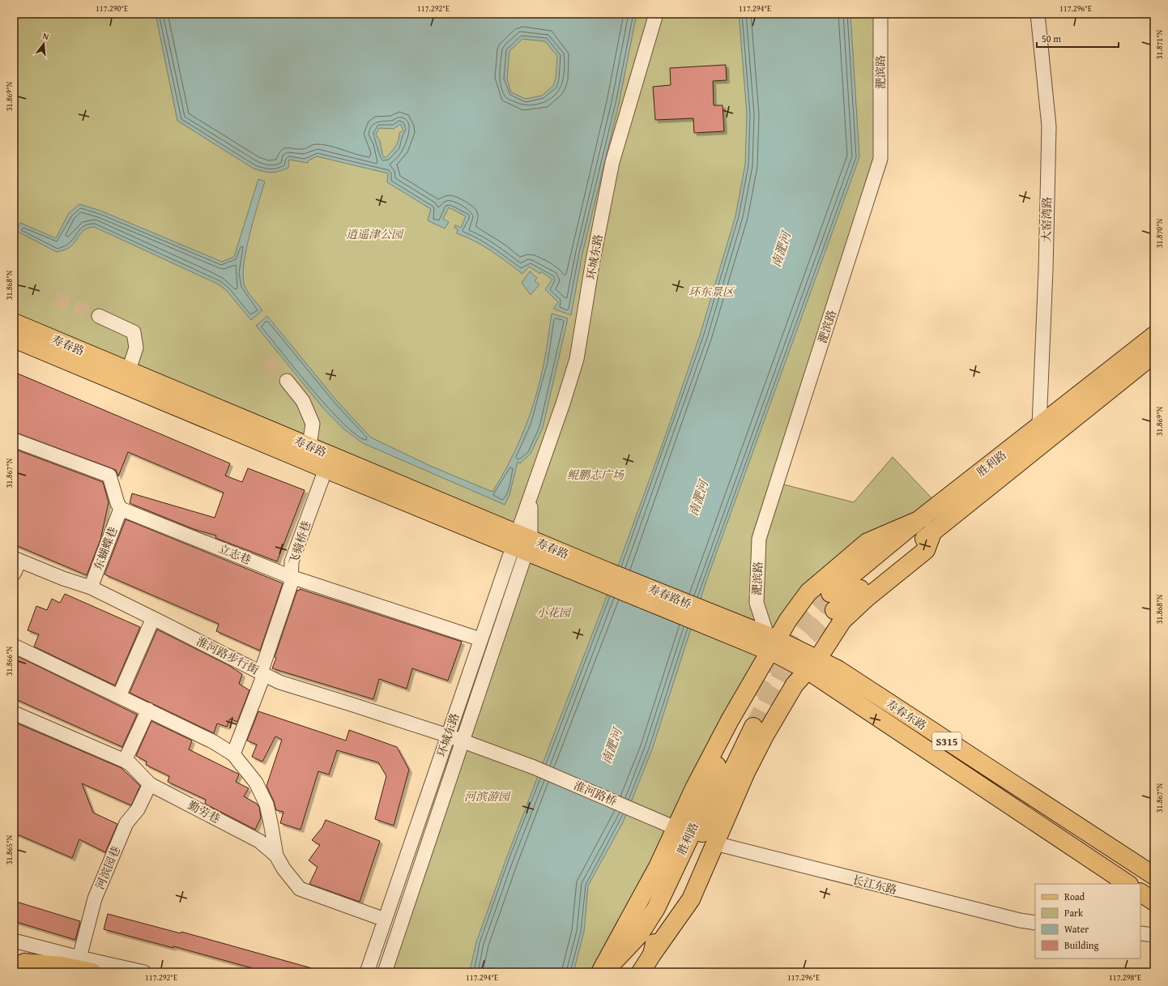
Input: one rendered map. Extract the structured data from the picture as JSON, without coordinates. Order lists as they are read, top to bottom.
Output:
{
  "streets": {
    "main road": [
      "寿春路",
      "胜利路",
      "寿春路桥",
      "寿春东路",
      "S315"
    ],
    "street": [
      "淝滨路",
      "大窑湾路",
      "环城东路",
      "飞骑桥巷",
      "东蝴蝶巷",
      "立志巷",
      "淮河路步行街",
      "淮河路桥",
      "勤劳巷",
      "河滨园巷",
      "长江东路"
    ]
  },
  "crossings": [
    ["淝滨路", "寿春东路"],
    ["大窑湾路", "胜利路"],
    ["环城东路", "寿春路"],
    ["环城东路", "立志巷"],
    ["环城东路", "淮河路步行街"],
    ["环城东路", "淮河路桥"],
    ["环城东路", "勤劳巷"],
    ["寿春路", "飞骑桥巷"],
    ["寿春路", "寿春路桥"],
    ["飞骑桥巷", "立志巷"],
    ["飞骑桥巷", "淮河路步行街"],
    ["东蝴蝶巷", "立志巷"],
    ["东蝴蝶巷", "淮河路步行街"],
    ["寿春路桥", "寿春东路"],
    ["淮河路步行街", "淮河路桥"],
    ["勤劳巷", "河滨园巷"]
  ],
  "water": ["南淝河"],
  "parks": [
    "逍遥津公园",
    "环东景区",
    "鲲鹏志广场",
    "小花园",
    "河滨游园"
  ],
  "legend": [
    "Road",
    "Park",
    "Water",
    "Building"
  ],
  "scale_bar": "50 m",
  "north": "top",
  "coordinates": [
    "117.290°E",
    "117.292°E",
    "117.294°E",
    "117.296°E",
    "31.871°N",
    "31.869°N",
    "31.870°N",
    "31.868°N",
    "31.867°N",
    "31.866°N",
    "31.865°N",
    "117.298°E"
  ]
}
